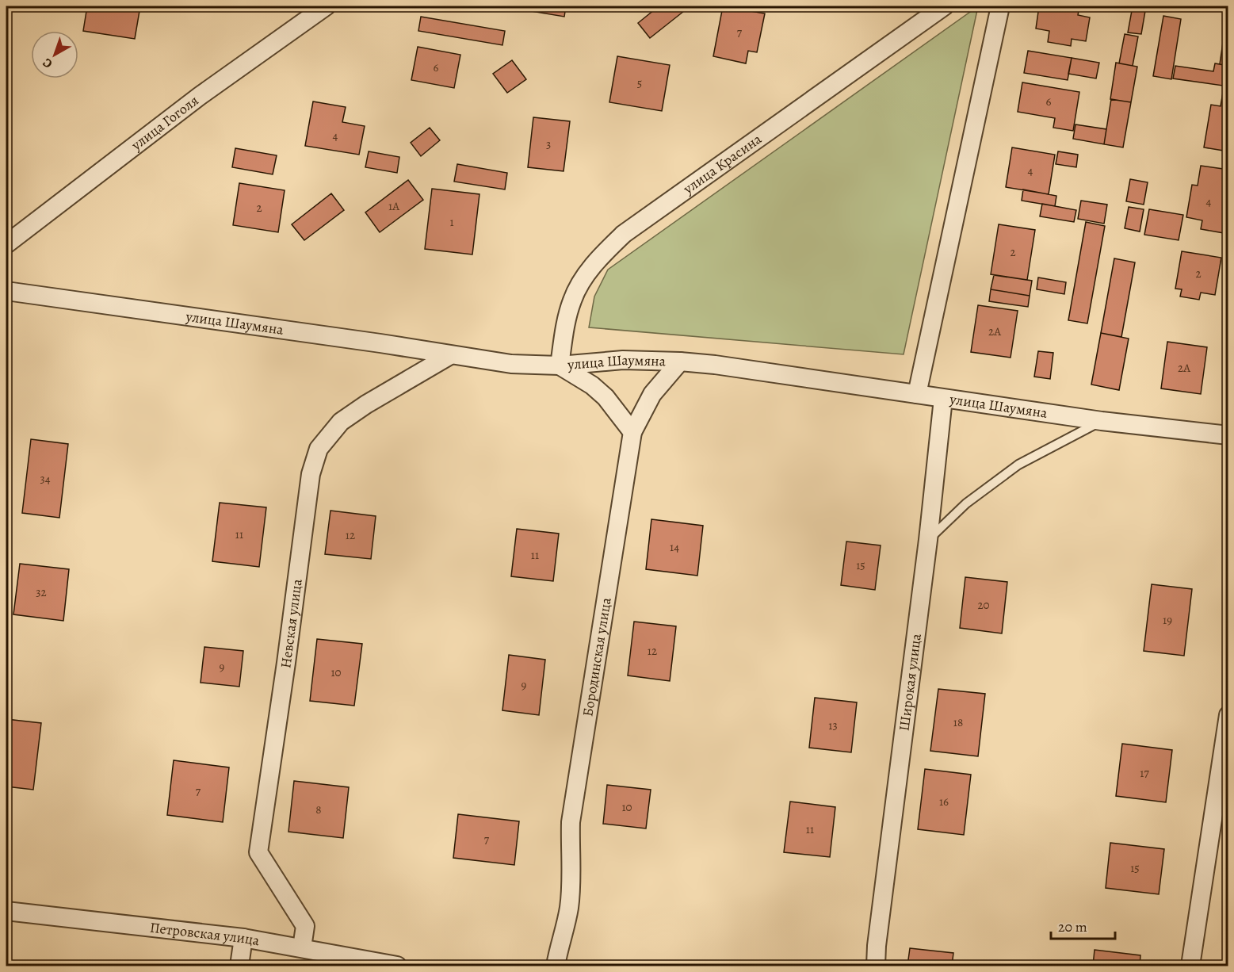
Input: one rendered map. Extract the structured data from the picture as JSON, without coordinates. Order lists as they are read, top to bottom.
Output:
{
  "streets": {
    "street": [
      "улица Гоголя",
      "улица Красина",
      "улица Шаумяна",
      "Невская улица",
      "Бородинская улица",
      "Широкая улица",
      "Петровская улица"
    ]
  },
  "crossings": [
    ["улица Красина", "улица Шаумяна"],
    ["улица Шаумяна", "Невская улица"],
    ["улица Шаумяна", "Бородинская улица"],
    ["улица Шаумяна", "Широкая улица"],
    ["Невская улица", "Петровская улица"]
  ],
  "house_numbers": [
    "7",
    "6",
    "5",
    "6",
    "4",
    "3",
    "4",
    "4",
    "1А",
    "2",
    "1",
    "2",
    "2",
    "2А",
    "2А",
    "34",
    "11",
    "12",
    "14",
    "11",
    "15",
    "32",
    "20",
    "19",
    "12",
    "9",
    "10",
    "9",
    "18",
    "13",
    "17",
    "7",
    "16",
    "10",
    "8",
    "11",
    "7",
    "15"
  ],
  "scale_bar": "20 m",
  "north": "bottom left"
}
